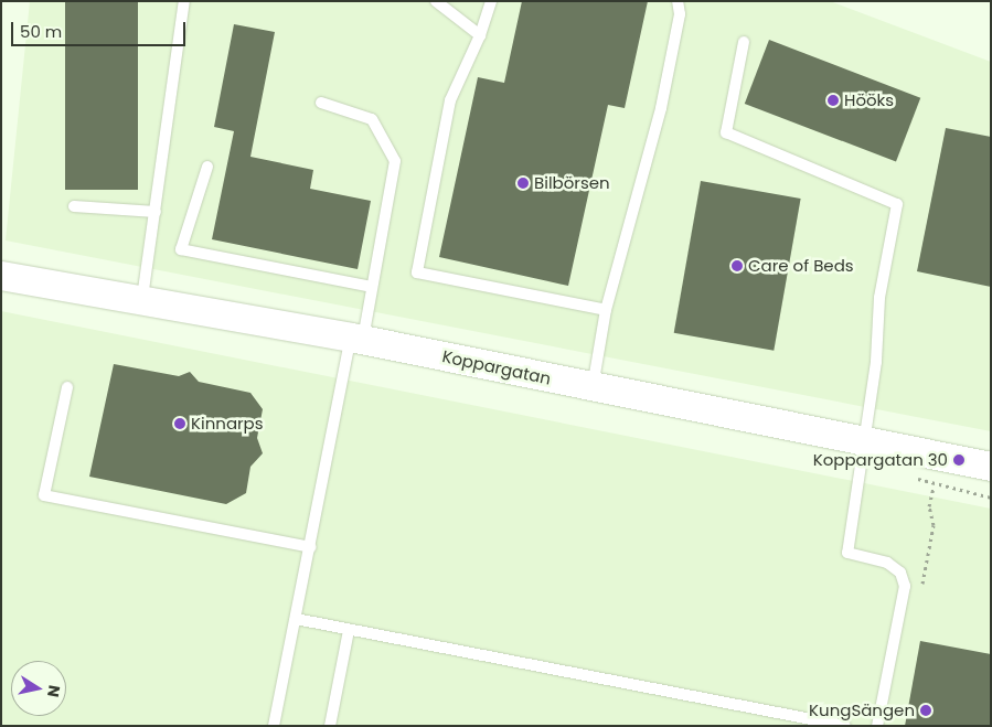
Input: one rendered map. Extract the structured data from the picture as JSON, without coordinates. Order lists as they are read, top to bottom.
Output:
{
  "streets": {
    "street": ["Koppargatan"]
  },
  "places": [
    "Hööks",
    "Bilbörsen",
    "Care of Beds",
    "Kinnarps",
    "Koppargatan 30",
    "KungSängen"
  ],
  "scale_bar": "50 m",
  "north": "right"
}
